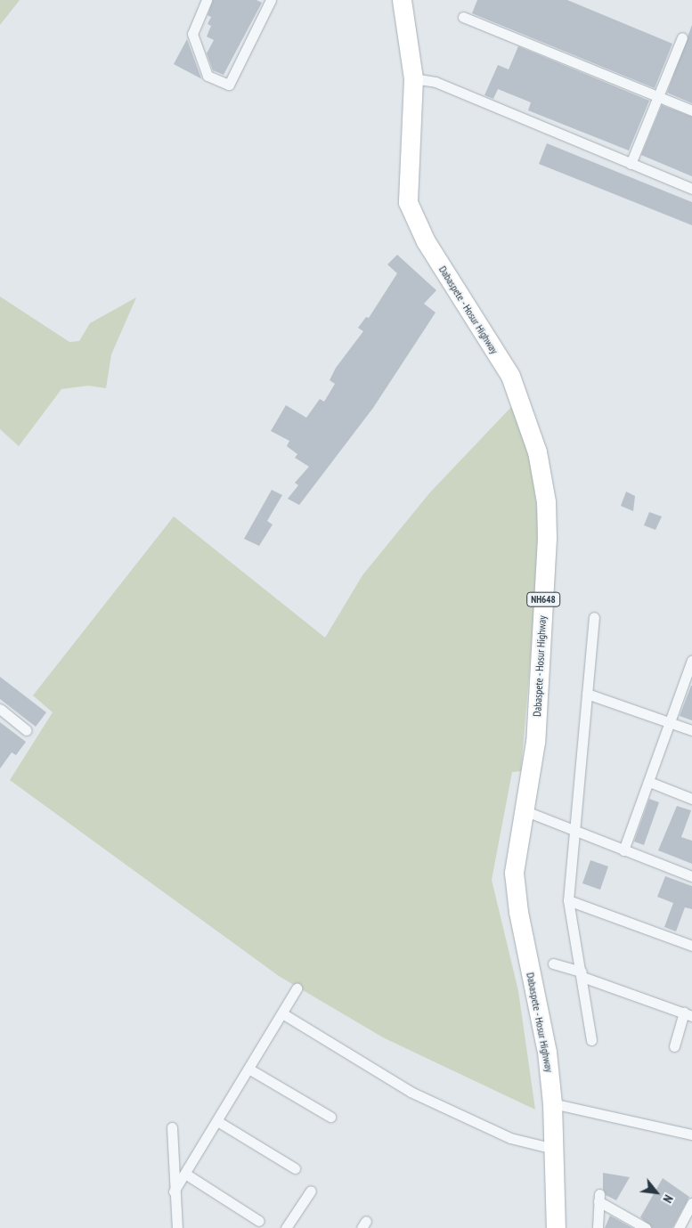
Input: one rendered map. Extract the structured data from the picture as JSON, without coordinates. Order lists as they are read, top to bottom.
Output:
{
  "streets": {
    "highway": ["Dabaspete - Hosur Highway", "NH648"]
  },
  "north": "bottom right"
}
